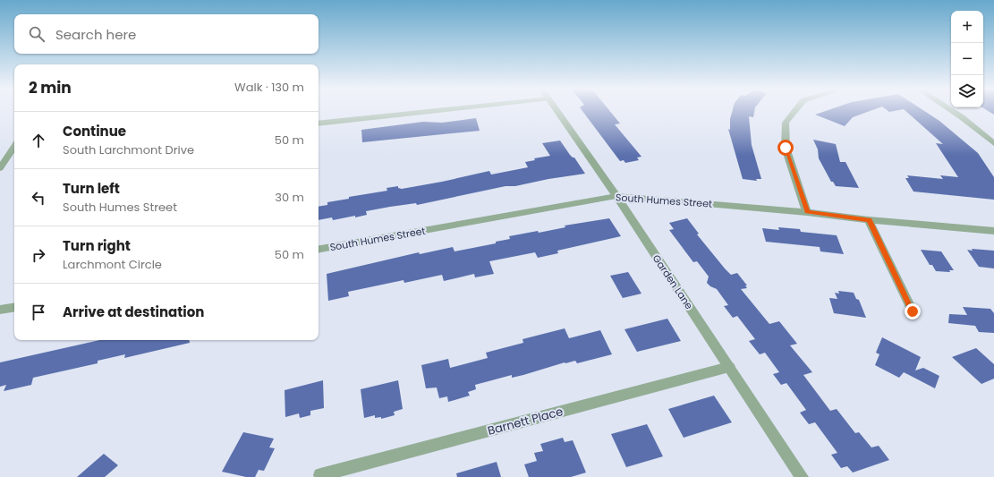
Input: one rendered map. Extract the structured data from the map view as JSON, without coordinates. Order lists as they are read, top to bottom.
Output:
{
  "streets": {
    "street": ["South Humes Street", "Garden Lane", "Barnett Place"]
  },
  "crossings": [
    ["South Humes Street", "Garden Lane"],
    ["Garden Lane", "Barnett Place"]
  ],
  "page": {
    "map_buttons": ["+", "−"],
    "search": "Search here",
    "heading": ["2 min", "Walk · 130 m"],
    "list": [
      ["Continue", "South Larchmont Drive", "50 m"],
      ["Turn left", "South Humes Street", "30 m"],
      ["Turn right", "Larchmont Circle", "50 m"],
      "Arrive at destination"
    ]
  }
}
